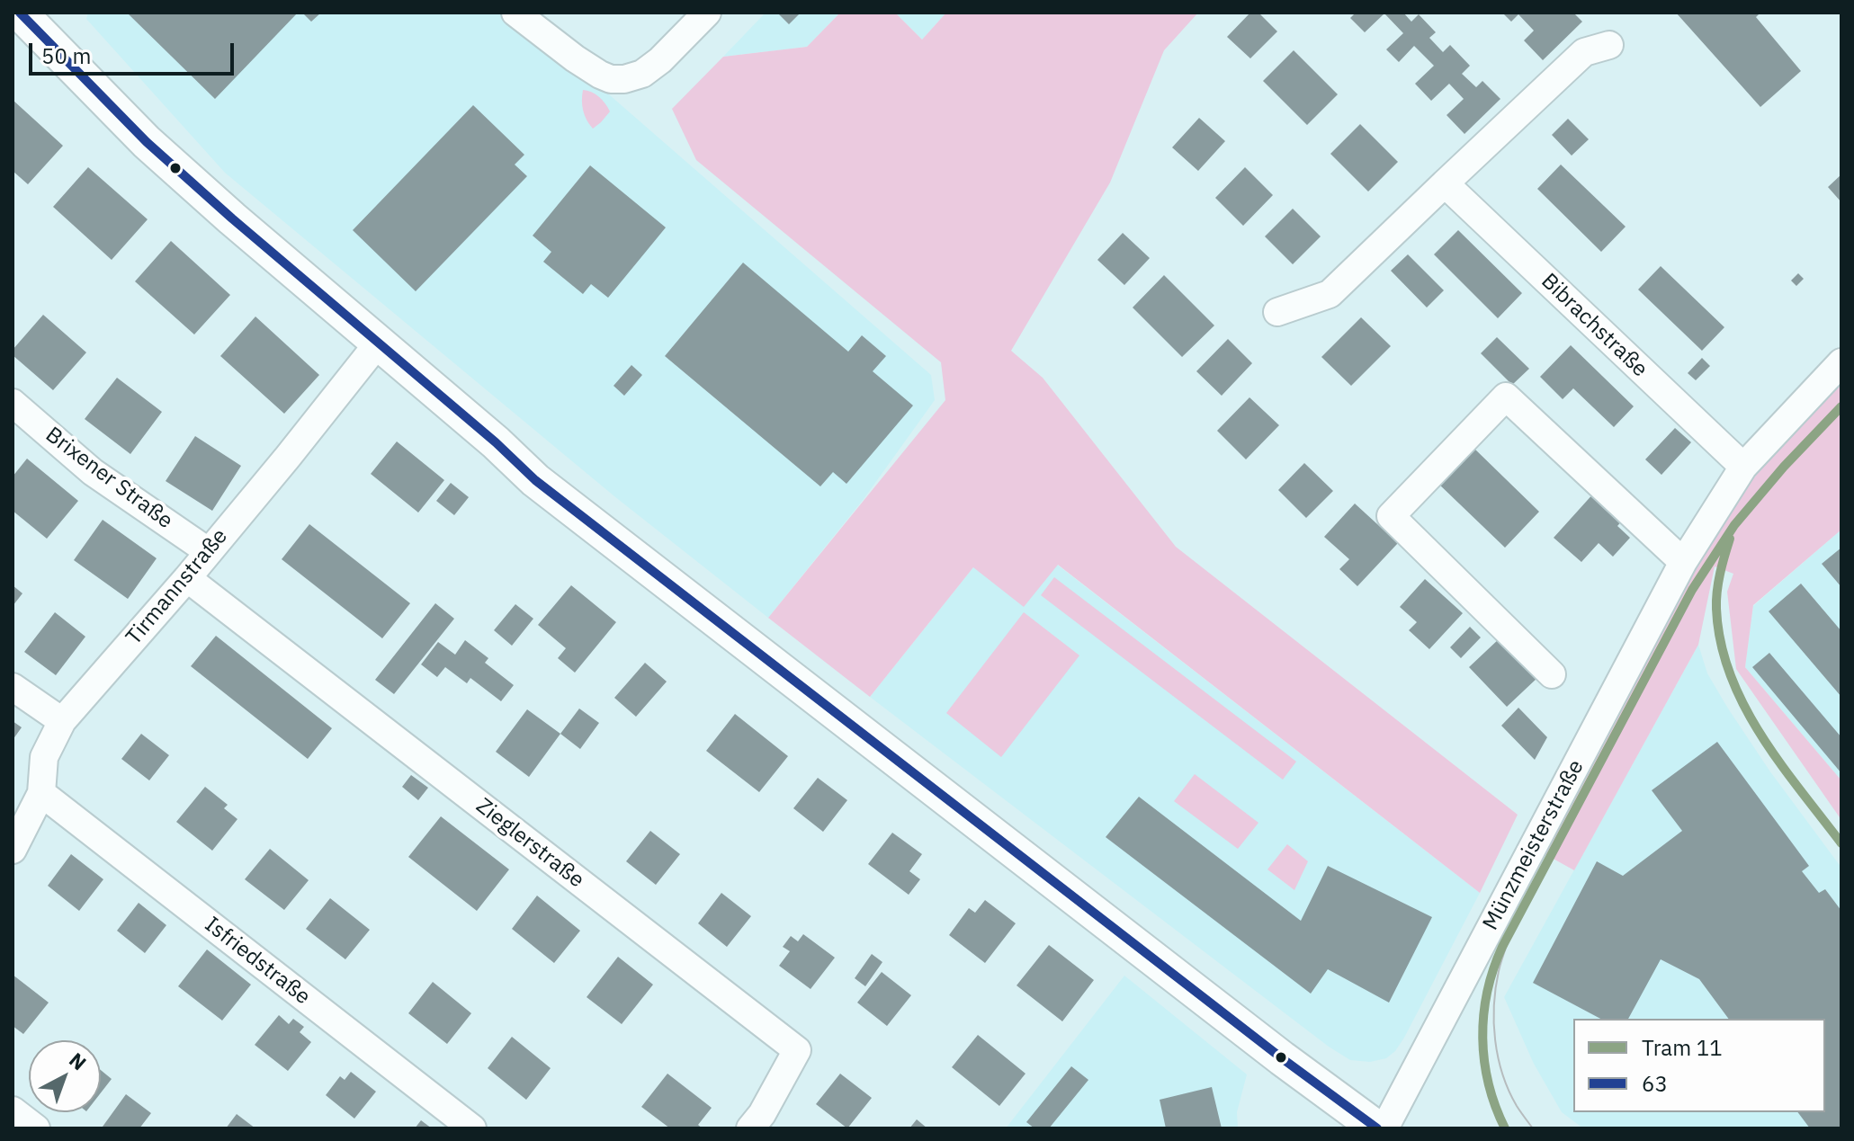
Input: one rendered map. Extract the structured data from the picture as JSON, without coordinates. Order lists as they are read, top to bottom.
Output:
{
  "streets": {
    "street": [
      "Bibrachstraße",
      "Brixener Straße",
      "Tirmannstraße",
      "Zieglerstraße",
      "Münzmeisterstraße",
      "Isfriedstraße"
    ]
  },
  "crossings": [
    ["Bibrachstraße", "Münzmeisterstraße"],
    ["Brixener Straße", "Tirmannstraße"],
    ["Tirmannstraße", "Zieglerstraße"],
    ["Tirmannstraße", "Isfriedstraße"]
  ],
  "lines": ["transit line 63", "tram line 11"],
  "legend": ["Tram 11", "63"],
  "scale_bar": "50 m",
  "north": "top right"
}
